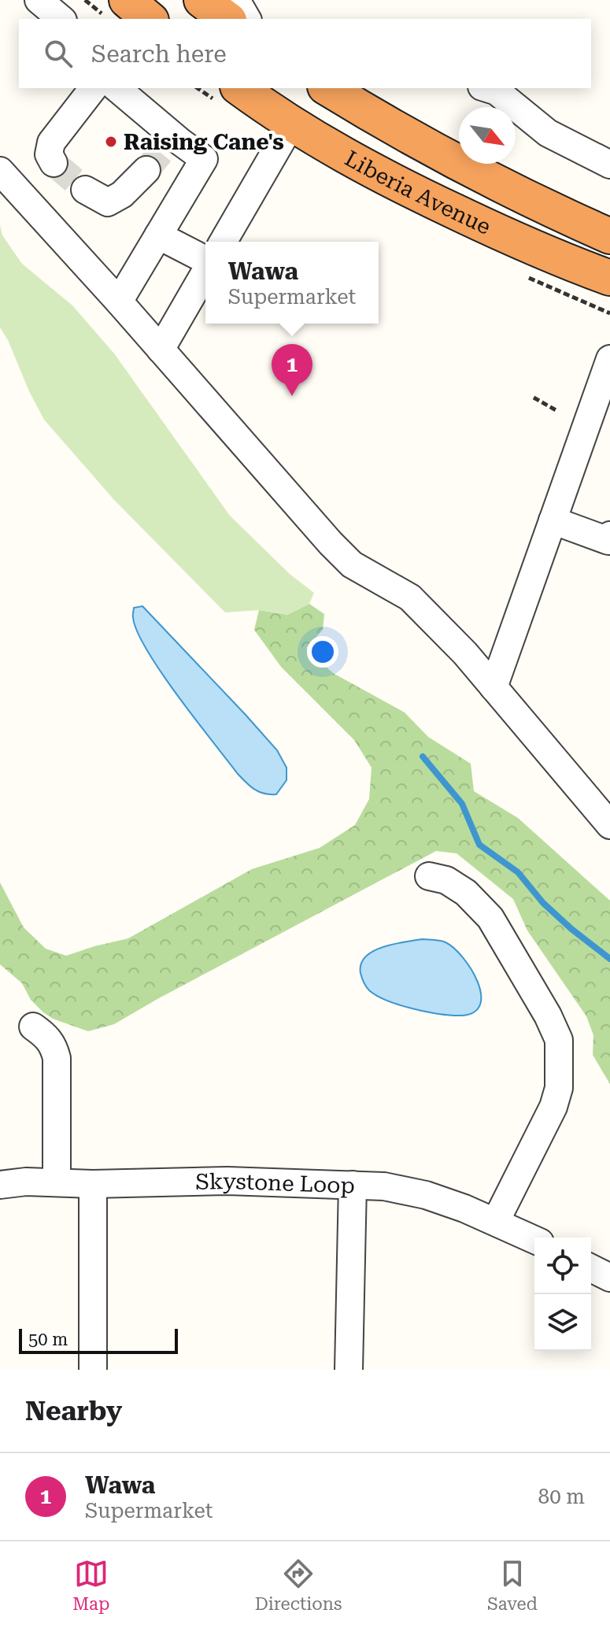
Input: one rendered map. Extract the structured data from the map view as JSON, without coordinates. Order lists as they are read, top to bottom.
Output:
{
  "streets": {
    "highway": ["Liberia Avenue"],
    "street": ["Skystone Loop"]
  },
  "places": ["Raising Cane's"],
  "scale_bar": "50 m",
  "north": "bottom right",
  "page": {
    "search": "Search here",
    "popup": ["Wawa", "Supermarket"],
    "pins": "1",
    "scale": "50 m",
    "heading": "Nearby",
    "list": [
      {
        "mark": "1",
        "name": "Wawa",
        "note": "Supermarket",
        "value": "80 m"
      }
    ],
    "nav": ["Map", "Directions", "Saved"]
  }
}
